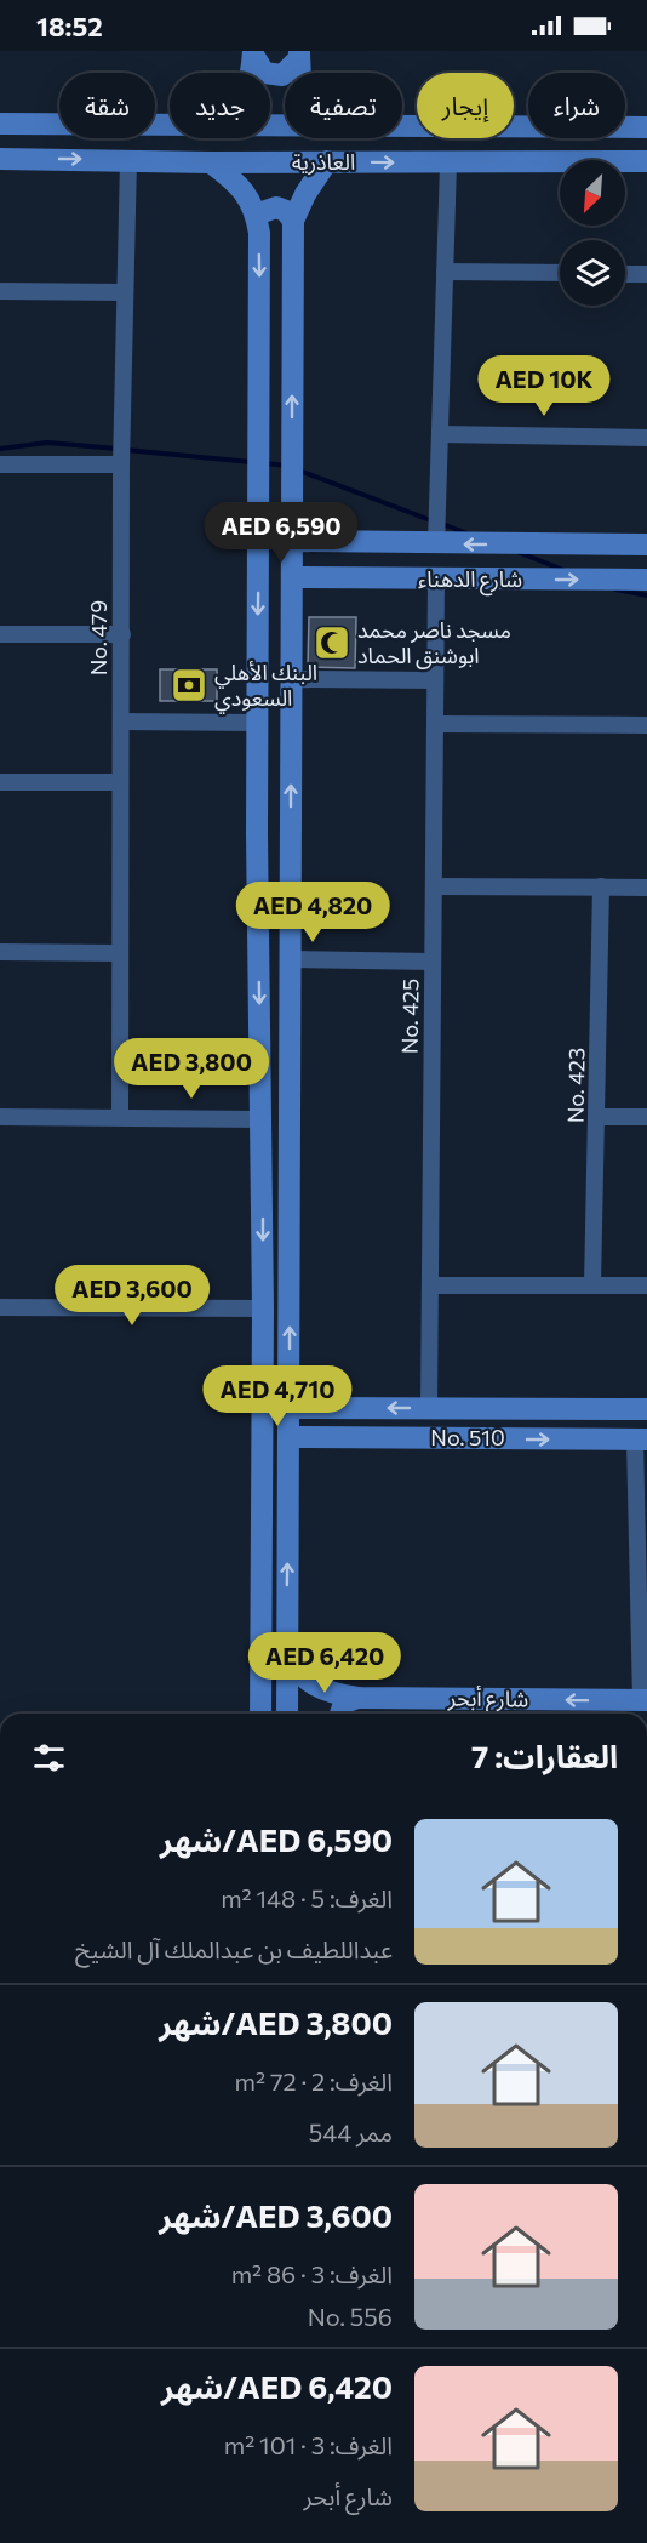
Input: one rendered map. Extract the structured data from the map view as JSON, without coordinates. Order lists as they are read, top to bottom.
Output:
{
  "streets": {
    "street": [
      "العاذرية",
      "شارع الدهناء",
      "No. 479",
      "No. 425",
      "No. 423",
      "No. 510",
      "شارع أبحر"
    ]
  },
  "crossings": [
    ["العاذرية", "No. 479"],
    ["شارع الدهناء", "No. 425"],
    ["No. 425", "No. 510"]
  ],
  "one_way": ["شارع أبحر"],
  "places": {
    "mosque": ["مسجد ناصر محمد ابوشنق الحماد"],
    "bank": ["البنك الأهلي السعودي"]
  },
  "north": "bottom left",
  "page": {
    "status": "18:52",
    "chip": [
      "شراء",
      "إيجار",
      "تصفية",
      "جديد",
      "شقة"
    ],
    "price": [
      "AED 10K",
      "AED 6,590",
      "AED 4,820",
      "AED 3,800",
      "AED 3,600",
      "AED 4,710",
      "AED 6,420"
    ],
    "heading": "العقارات: 7",
    "list": [
      {
        "name": "AED 6,590/شهر",
        "note": "الغرف: 5 · 148 m² · عبداللطيف بن عبدالملك آل الشيخ"
      },
      {
        "name": "AED 3,800/شهر",
        "note": "الغرف: 2 · 72 m² · ممر 544"
      },
      {
        "name": "AED 3,600/شهر",
        "note": "الغرف: 3 · 86 m² · No. 556"
      },
      {
        "name": "AED 6,420/شهر",
        "note": "الغرف: 3 · 101 m² · شارع أبحر"
      }
    ]
  }
}
